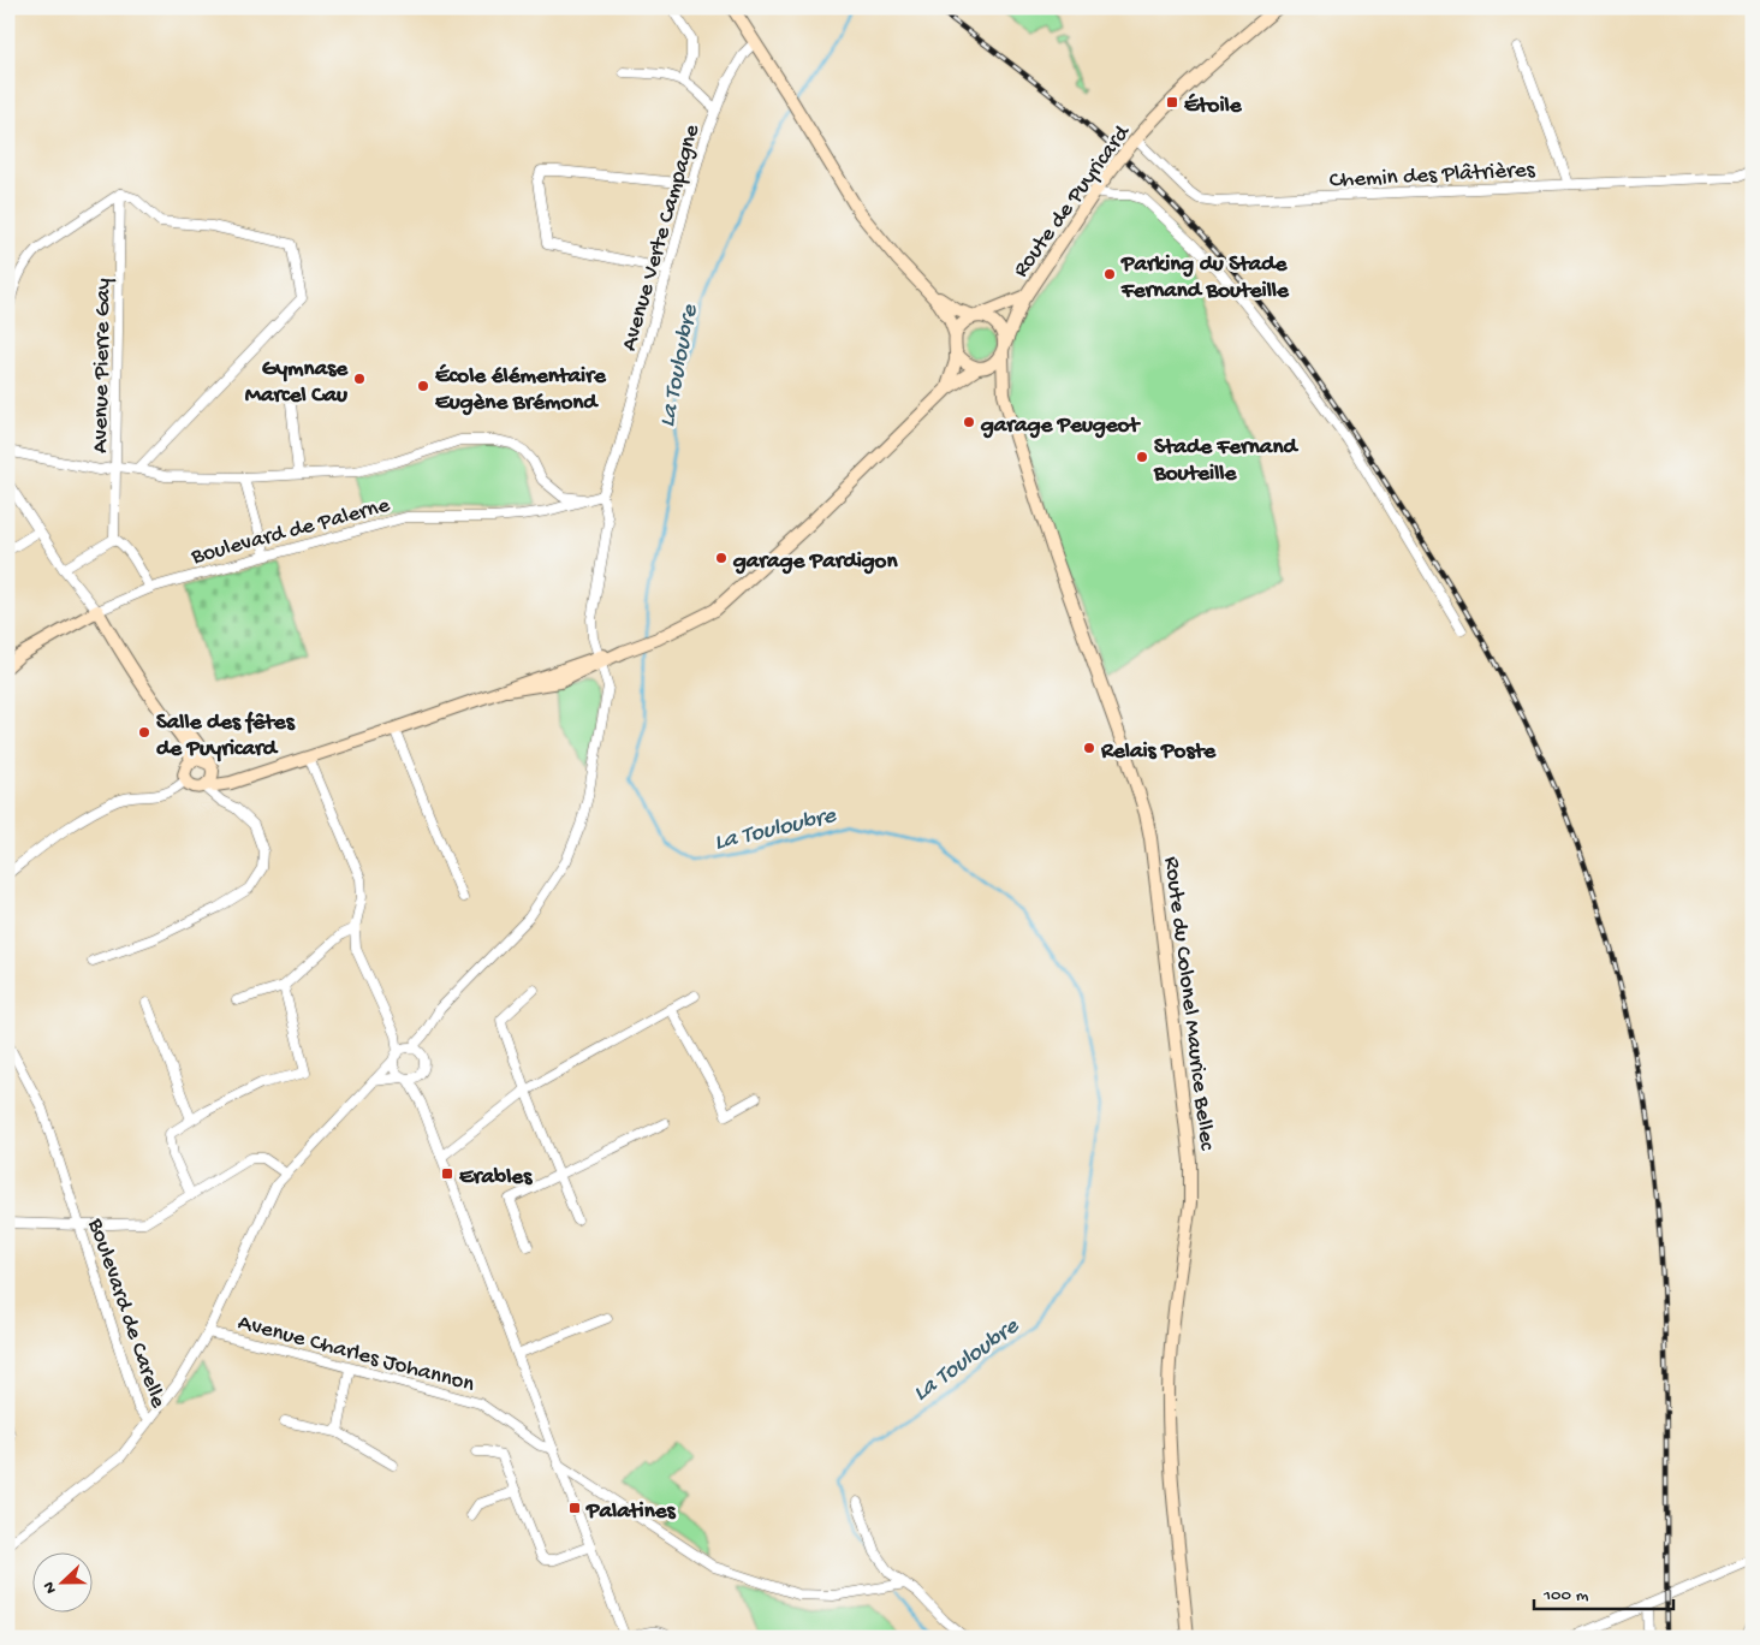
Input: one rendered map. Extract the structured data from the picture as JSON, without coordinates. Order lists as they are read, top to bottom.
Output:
{
  "streets": {
    "main road": ["Route de Puyricard", "Boulevard de Palerne", "Route du Colonel Maurice Bellec"],
    "street": [
      "Chemin des Plâtrières",
      "Avenue Verte Campagne",
      "Avenue Pierre Gay",
      "Boulevard de Carelle",
      "Avenue Charles Johannon"
    ]
  },
  "crossings": [
    ["Chemin des Plâtrières", "Route de Puyricard"],
    ["Route de Puyricard", "Route du Colonel Maurice Bellec"],
    ["Avenue Verte Campagne", "Boulevard de Palerne"]
  ],
  "water": ["La Touloubre"],
  "places": {
    "transit": ["Étoile", "Erables", "Palatines"],
    "other": [
      "Parking du Stade Fernand Bouteille",
      "Gymnase Marcel Cau",
      "École élémentaire Eugène Brémond",
      "garage Peugeot",
      "Stade Fernand Bouteille",
      "garage Pardigon",
      "Salle des fêtes de Puyricard",
      "Relais Poste"
    ]
  },
  "scale_bar": "100 m",
  "north": "left"
}
